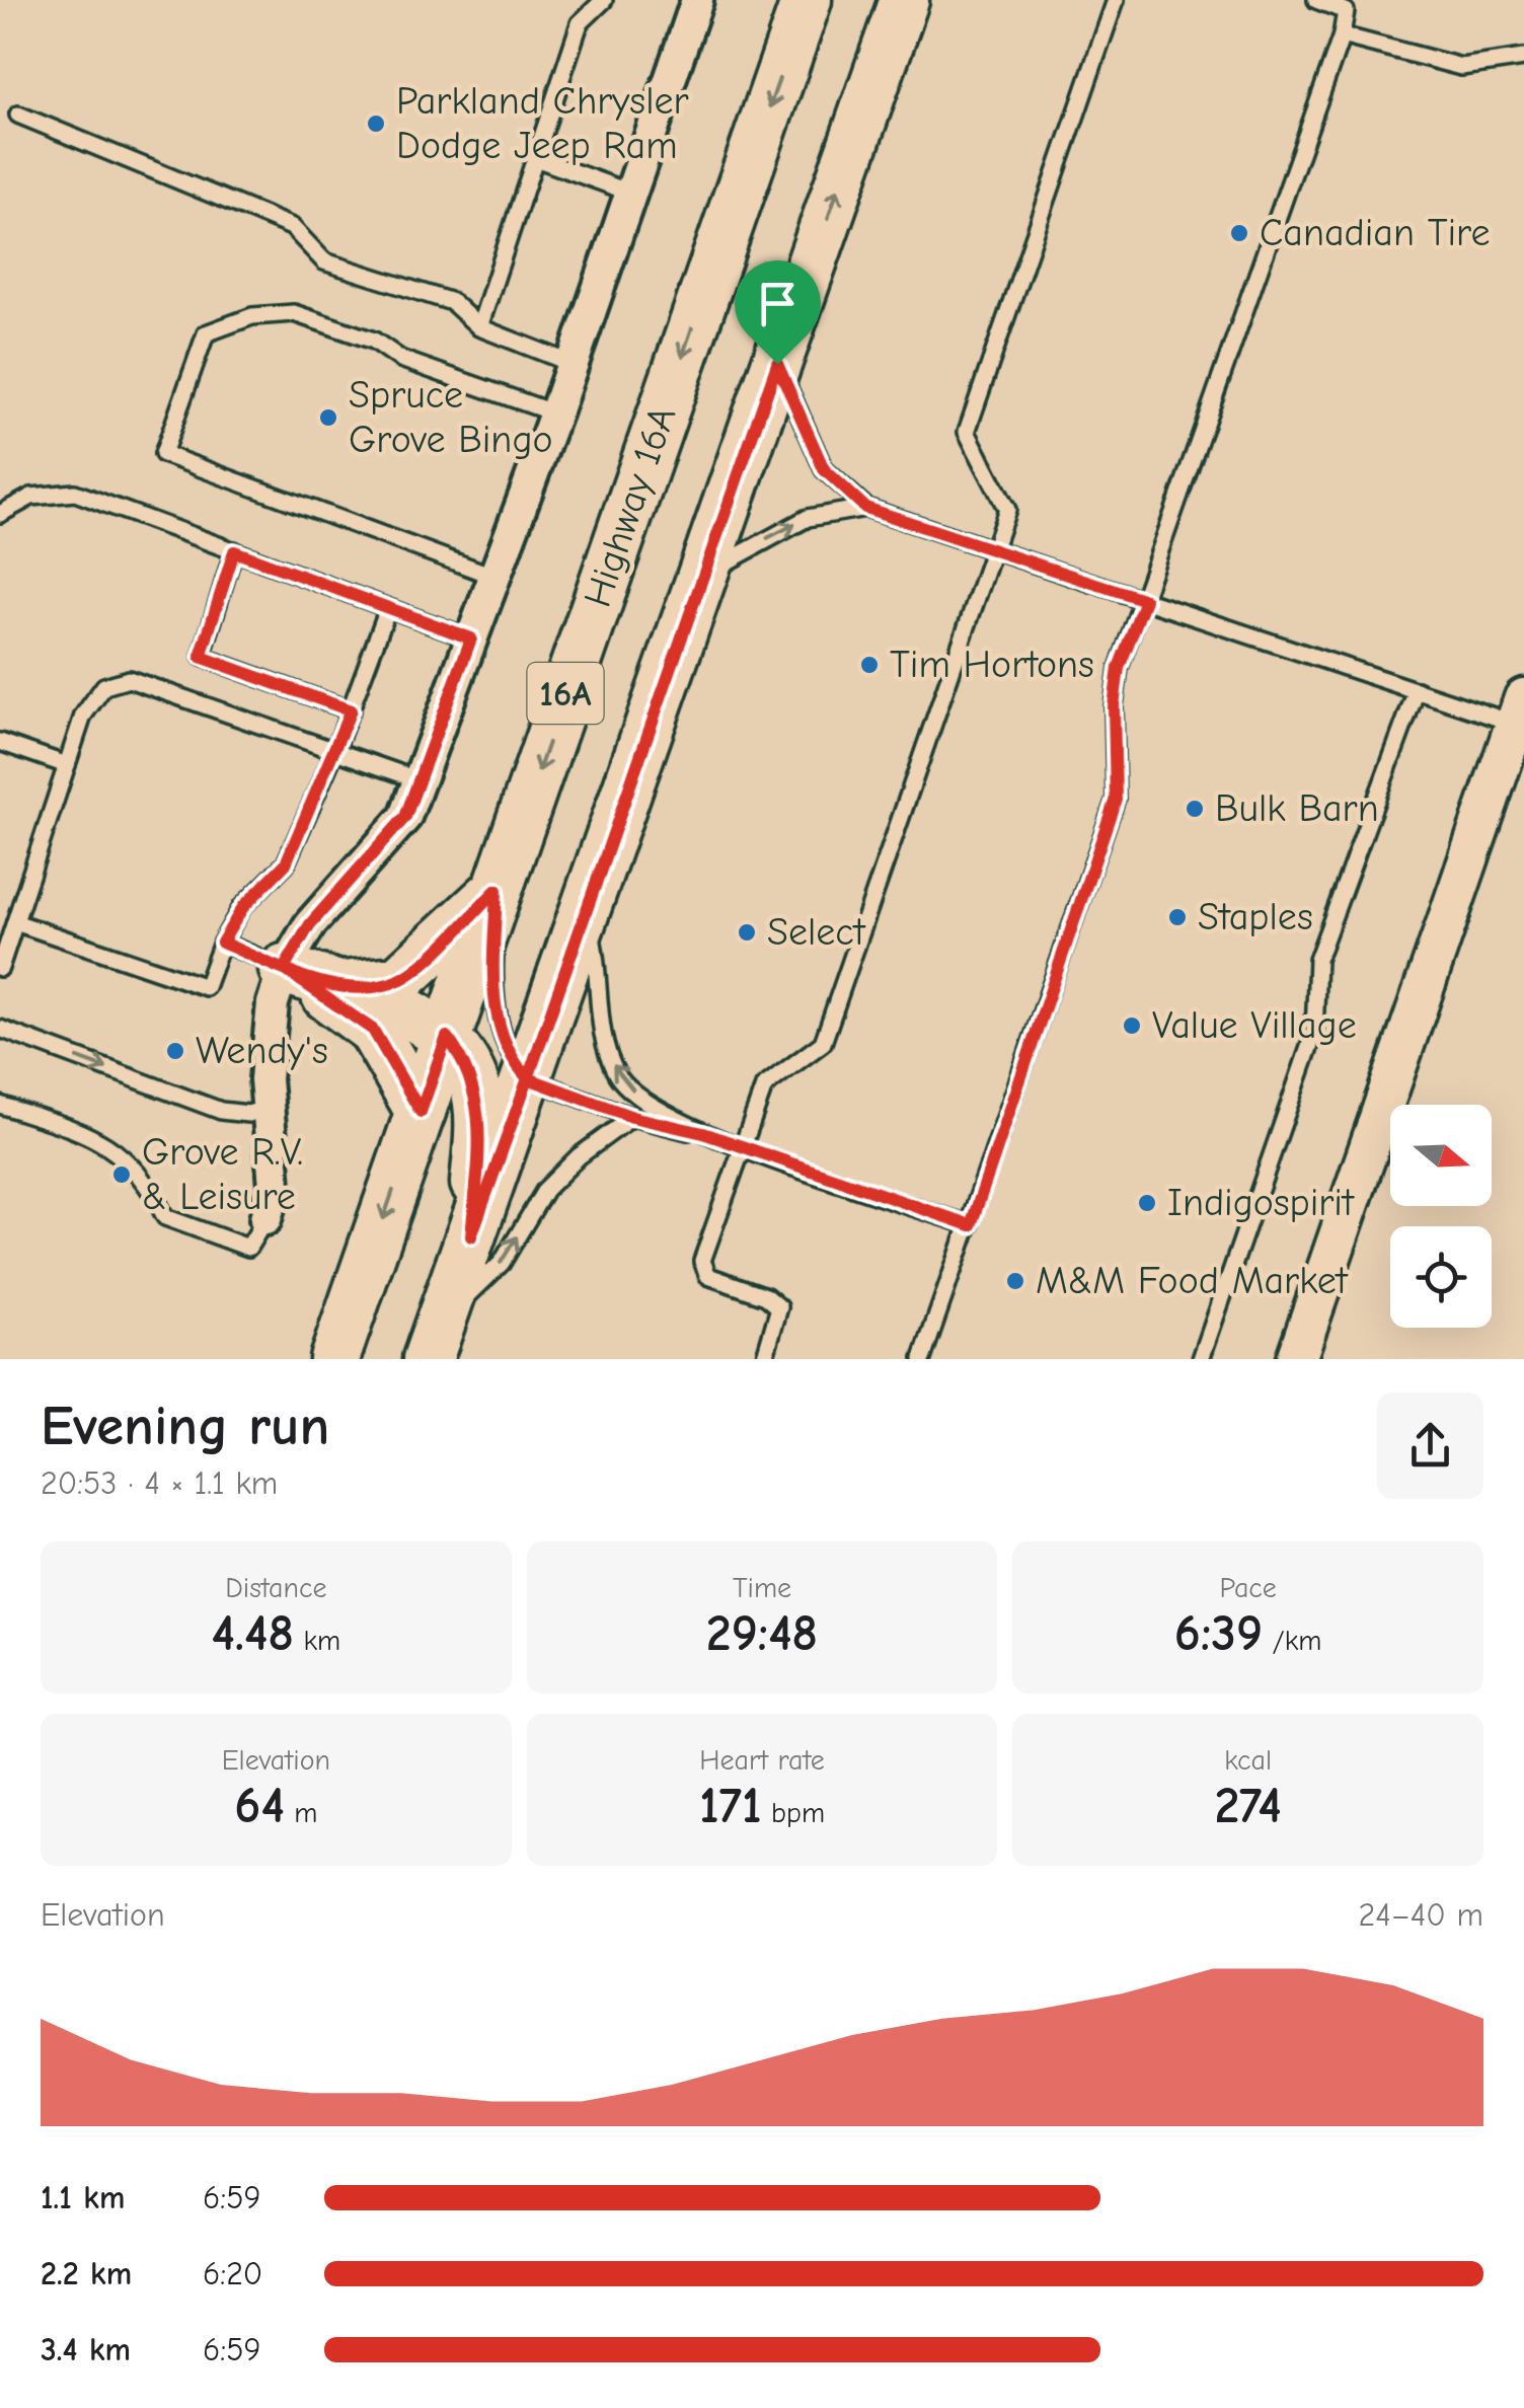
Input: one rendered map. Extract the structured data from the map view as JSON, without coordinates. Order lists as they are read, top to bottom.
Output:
{
  "streets": {
    "main road": ["Highway 16A", "16A"]
  },
  "places": [
    "Parkland Chrysler Dodge Jeep Ram",
    "Canadian Tire",
    "Spruce Grove Bingo",
    "Tim Hortons",
    "Bulk Barn",
    "Staples",
    "Select",
    "Value Village",
    "Wendy's",
    "Grove R.V. & Leisure",
    "Indigospirit",
    "M&M Food Market"
  ],
  "north": "right",
  "page": {
    "heading": ["Evening run", "20:53 · 4 × 1.1 km"],
    "stats": [
      ["Distance", "4.48 km"],
      ["Time", "29:48"],
      ["Pace", "6:39 /km"],
      ["Elevation", "64 m"],
      ["Heart rate", "171 bpm"],
      ["kcal", "274"]
    ],
    "chart": ["Elevation", "24–40 m"],
    "list": [
      {
        "name": "1.1 km",
        "note": "6:59"
      },
      {
        "name": "2.2 km",
        "note": "6:20"
      },
      {
        "name": "3.4 km",
        "note": "6:59"
      }
    ]
  }
}
